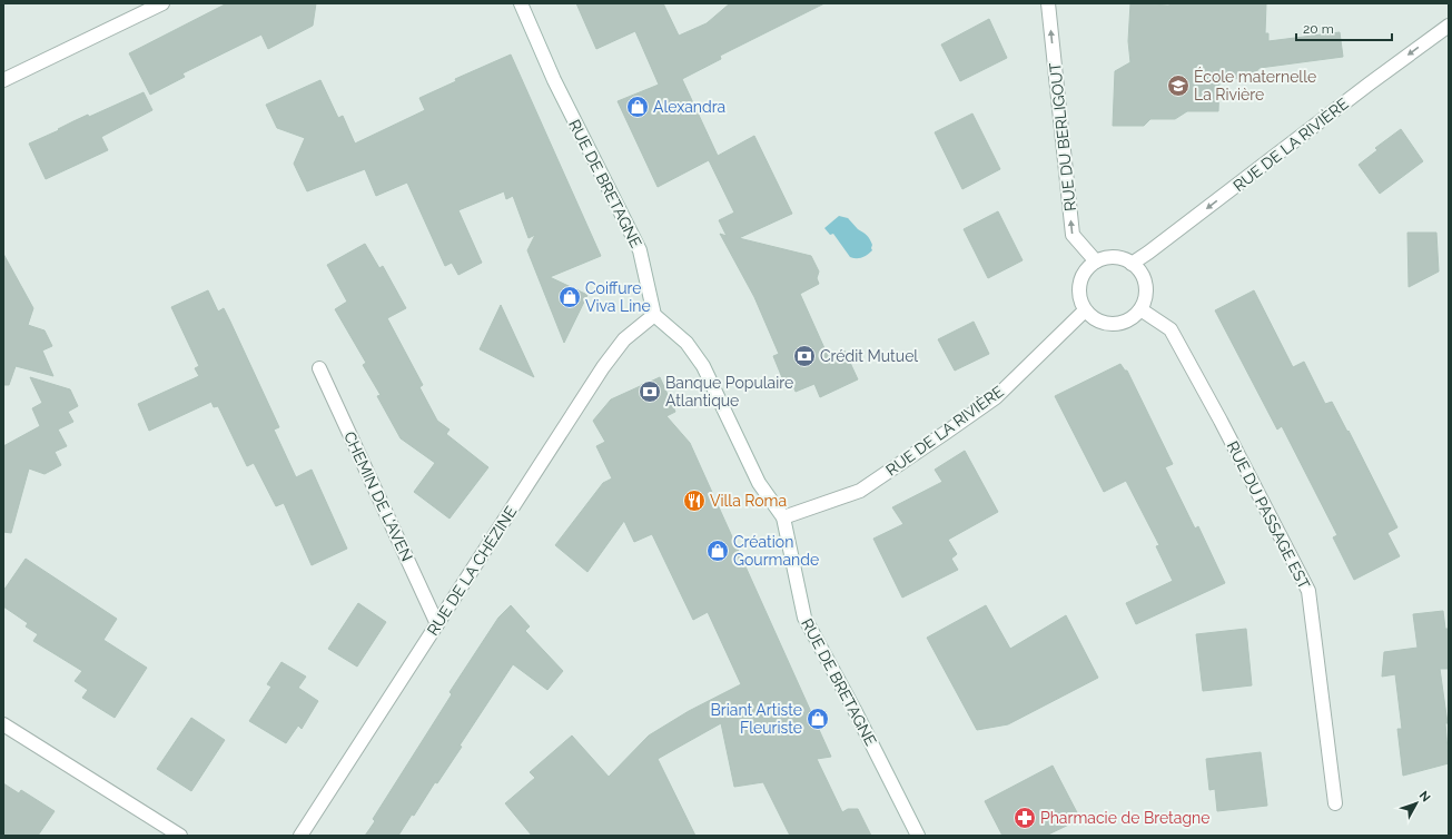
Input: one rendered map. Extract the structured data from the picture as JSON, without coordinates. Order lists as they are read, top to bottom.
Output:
{
  "streets": {
    "street": [
      "RUE DU BERLIGOUT",
      "RUE DE LA RIVIÈRE",
      "RUE DE BRETAGNE",
      "CHEMIN DE L'AVEN",
      "RUE DU PASSAGE EST",
      "RUE DE LA CHÉZINE"
    ]
  },
  "crossings": [
    ["RUE DU BERLIGOUT", "RUE DE LA RIVIÈRE"],
    ["RUE DU BERLIGOUT", "RUE DU PASSAGE EST"],
    ["RUE DE LA RIVIÈRE", "RUE DE BRETAGNE"],
    ["RUE DE LA RIVIÈRE", "RUE DU PASSAGE EST"],
    ["RUE DE BRETAGNE", "RUE DE LA CHÉZINE"],
    ["CHEMIN DE L'AVEN", "RUE DE LA CHÉZINE"]
  ],
  "one_way": ["RUE DU BERLIGOUT", "RUE DE LA RIVIÈRE"],
  "places": {
    "school or university": ["École maternelle La Rivière"],
    "shop": [
      "Alexandra",
      "Coiffure Viva Line",
      "Création Gourmande",
      "Briant Artiste Fleuriste"
    ],
    "bank": ["Crédit Mutuel", "Banque Populaire Atlantique"],
    "restaurant": ["Villa Roma"],
    "pharmacy": ["Pharmacie de Bretagne"]
  },
  "scale_bar": "20 m",
  "north": "top right"
}
